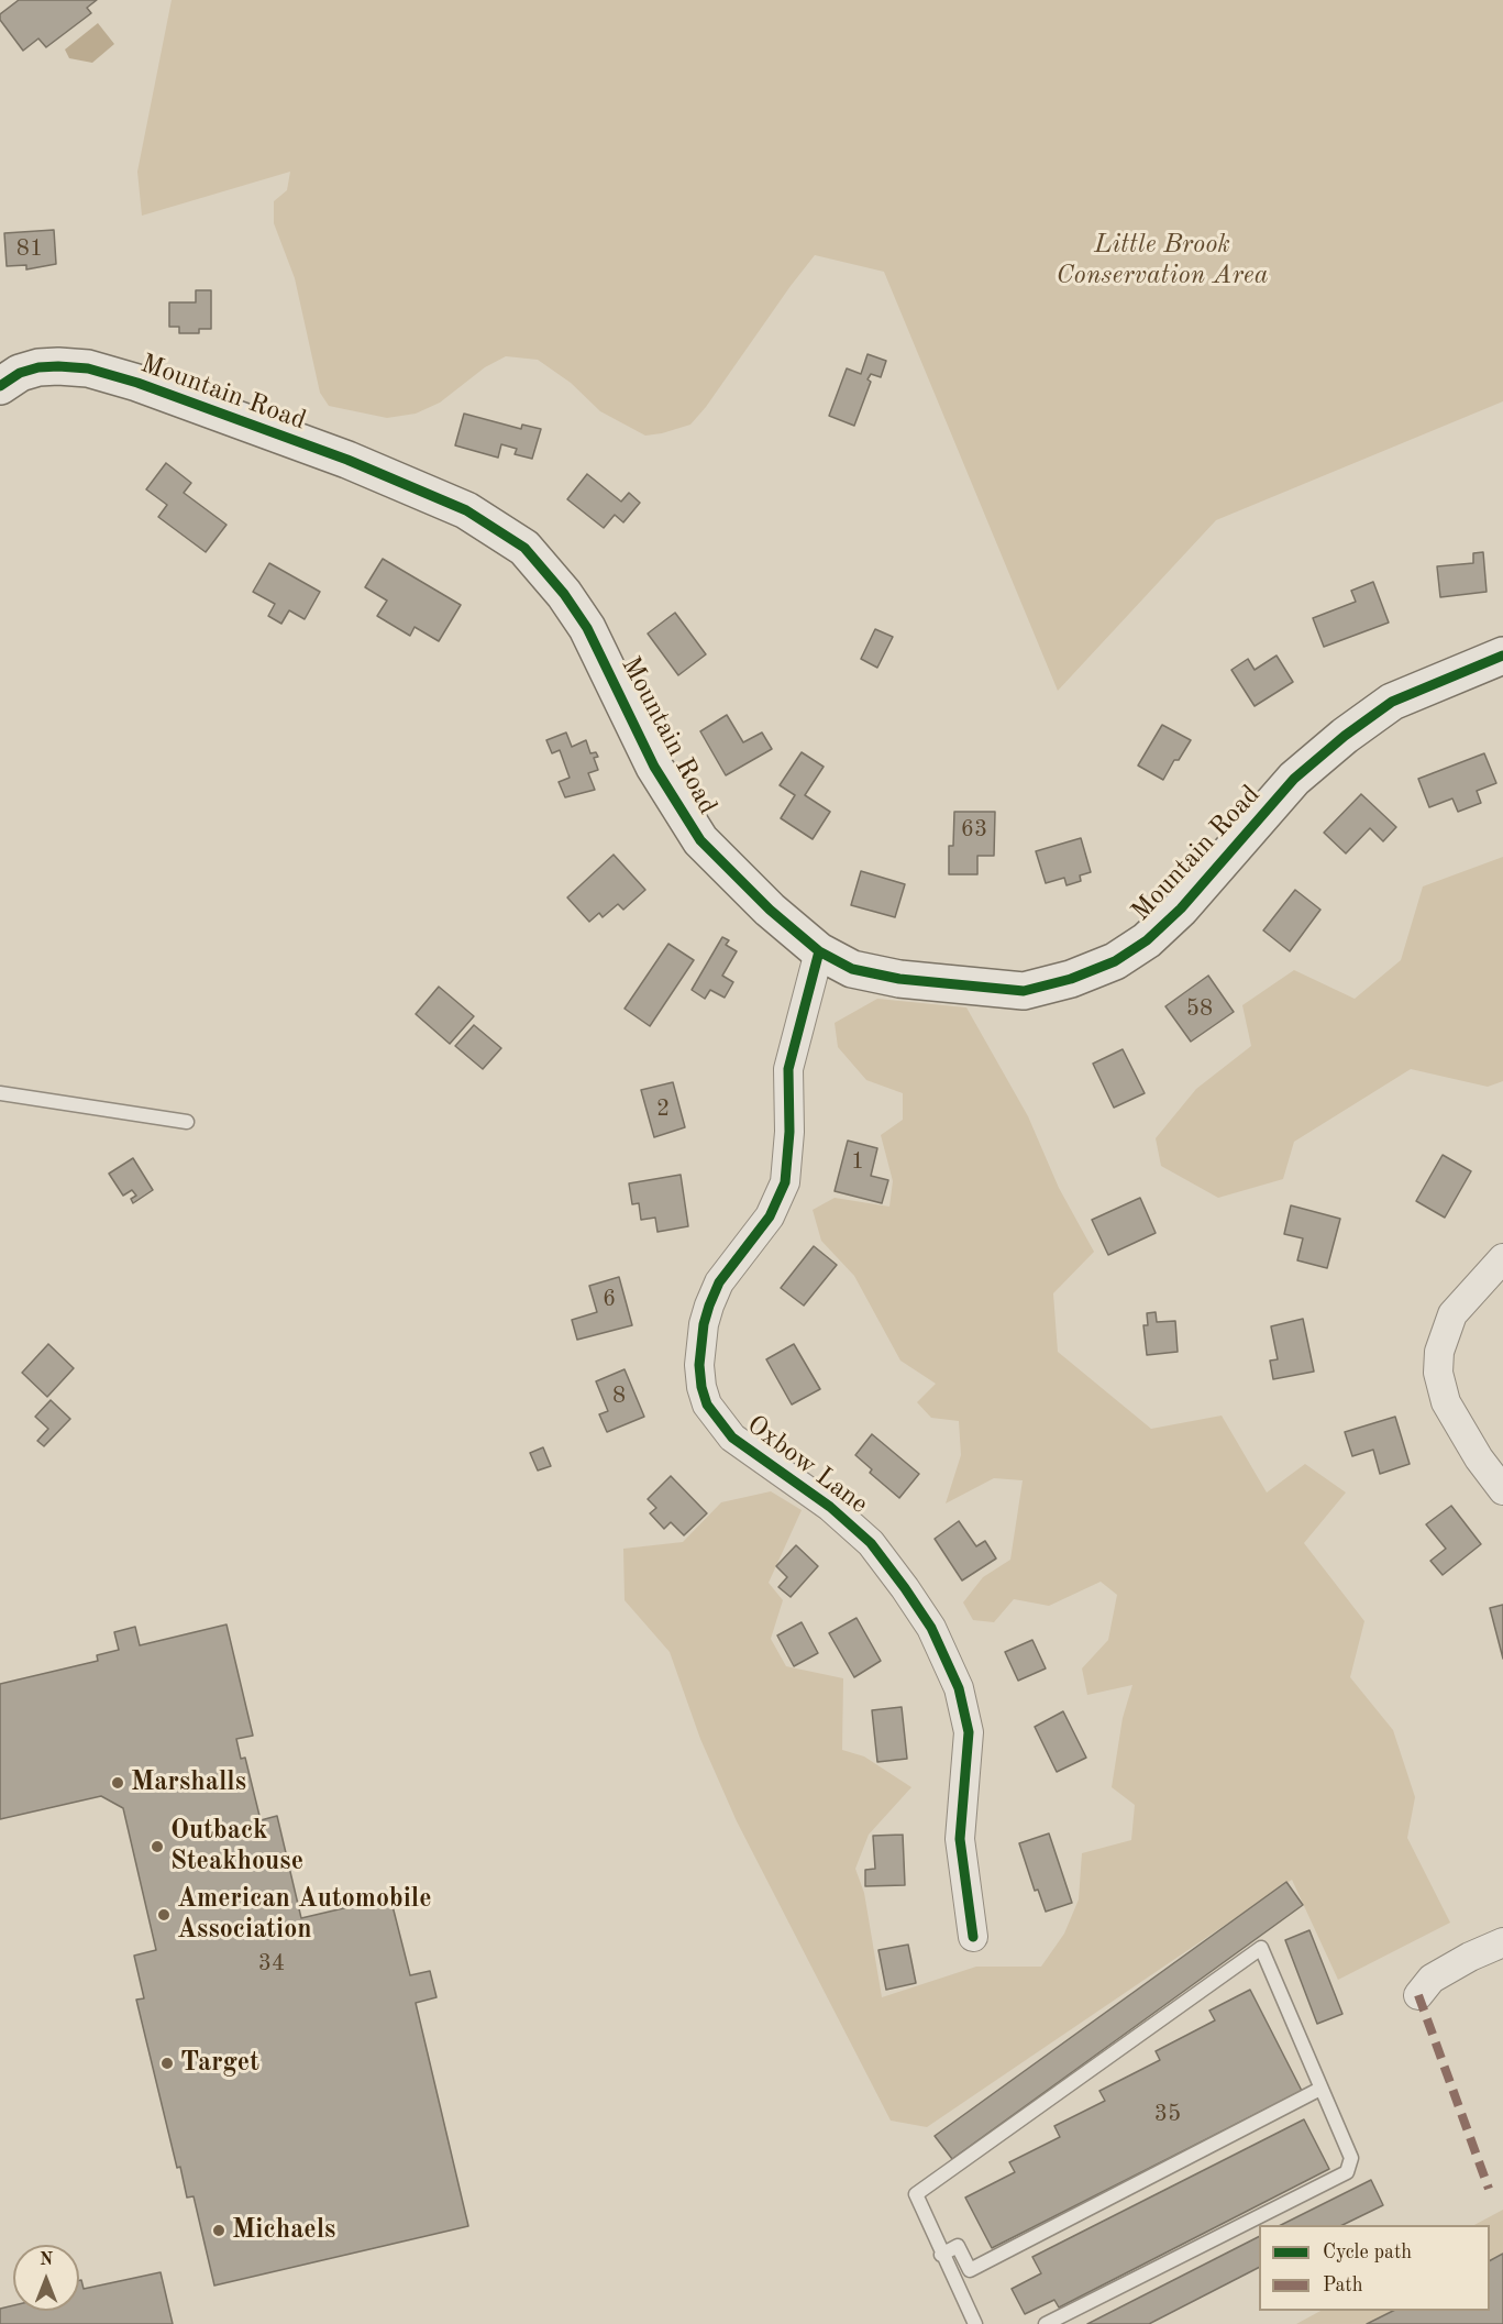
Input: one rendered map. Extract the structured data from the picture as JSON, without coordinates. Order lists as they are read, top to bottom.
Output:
{
  "streets": {
    "street": ["Mountain Road", "Oxbow Lane"]
  },
  "crossings": [
    ["Mountain Road", "Oxbow Lane"]
  ],
  "parks": ["Little Brook Conservation Area"],
  "places": [
    "Marshalls",
    "Outback Steakhouse",
    "American Automobile Association",
    "Target",
    "Michaels"
  ],
  "house_numbers": [
    "81",
    "63",
    "58",
    "2",
    "1",
    "6",
    "8",
    "34",
    "35"
  ],
  "legend": ["Cycle path", "Path"],
  "north": "top"
}
